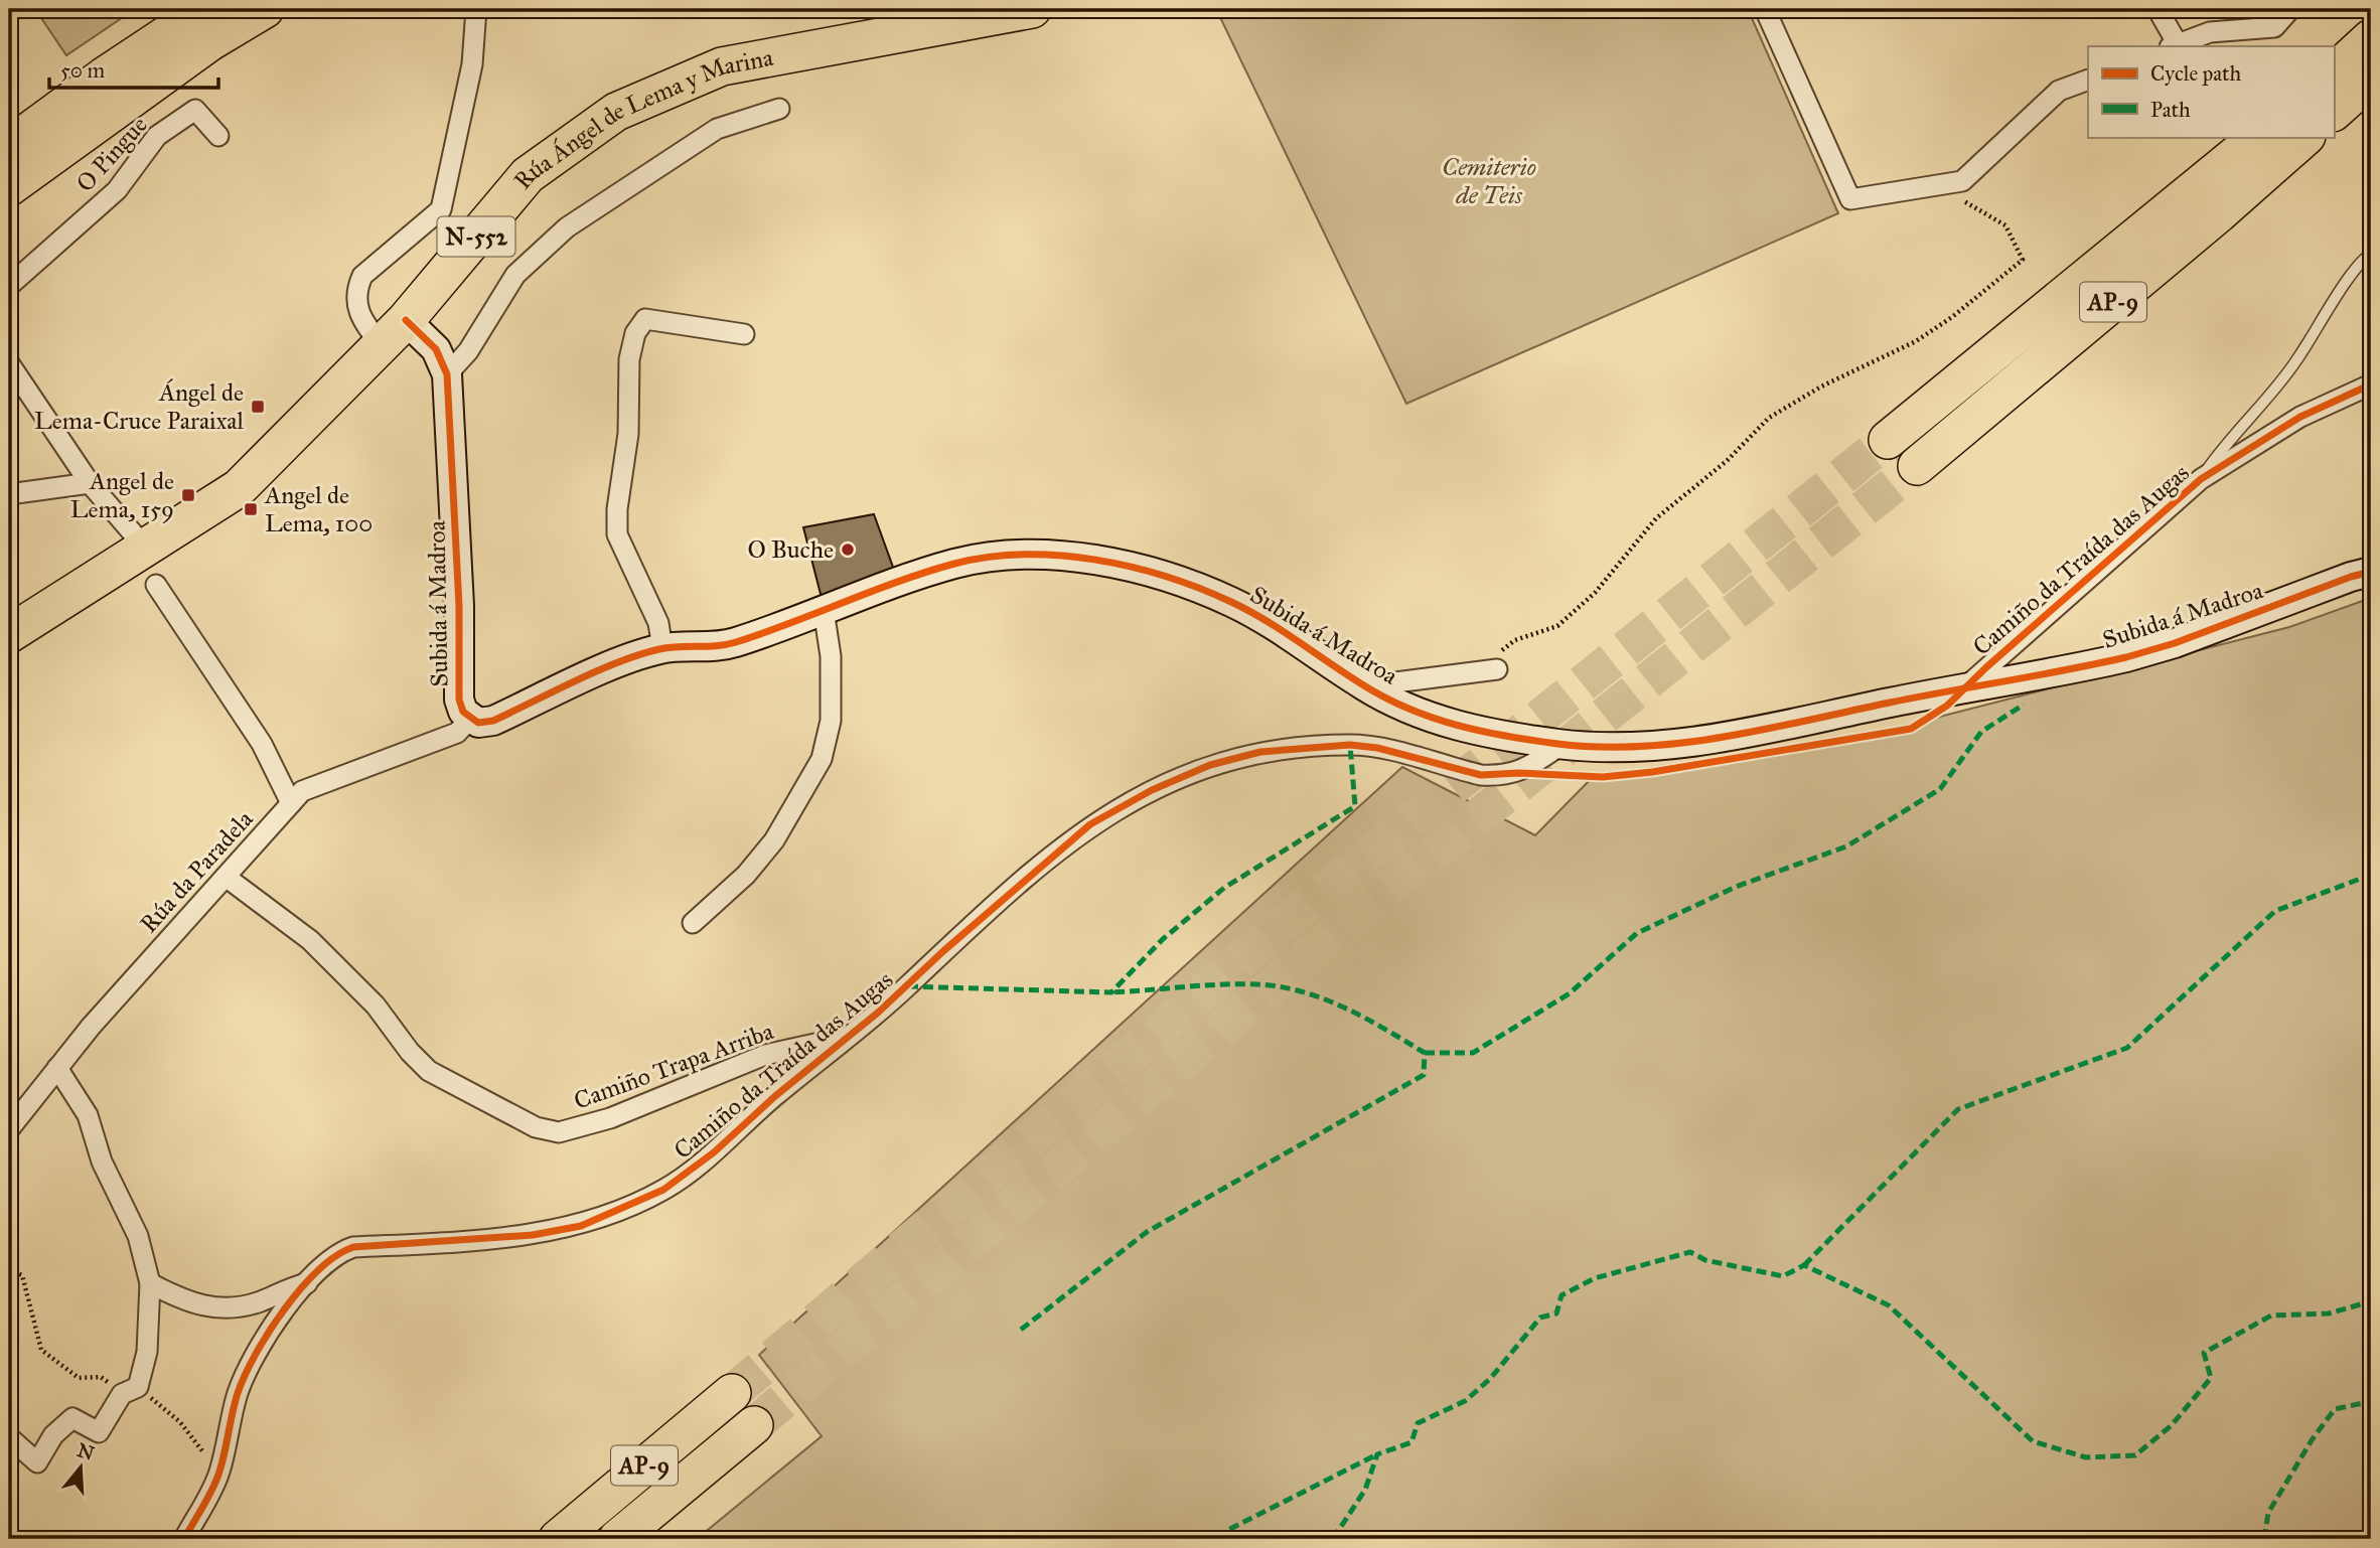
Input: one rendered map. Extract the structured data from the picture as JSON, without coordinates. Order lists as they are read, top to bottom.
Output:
{
  "streets": {
    "highway": ["Rúa Ángel de Lema y Marina", "N-552", "AP-9"],
    "street": [
      "O Pingue",
      "Camiño da Traída das Augas",
      "Subida á Madroa",
      "Rúa da Paradela",
      "Camiño Trapa Arriba"
    ]
  },
  "crossings": [
    ["Rúa Ángel de Lema y Marina", "Subida á Madroa"],
    ["Camiño da Traída das Augas", "Subida á Madroa"],
    ["Camiño da Traída das Augas", "Camiño Trapa Arriba"],
    ["Subida á Madroa", "Rúa da Paradela"],
    ["Rúa da Paradela", "Camiño Trapa Arriba"]
  ],
  "parks": ["Cemiterio de Teis"],
  "places": {
    "transit": ["Ángel de Lema-Cruce Paraixal", "Angel de Lema, 159", "Angel de Lema, 100"],
    "other": ["O Buche"]
  },
  "legend": ["Cycle path", "Path"],
  "scale_bar": "50 m",
  "north": "top"
}
